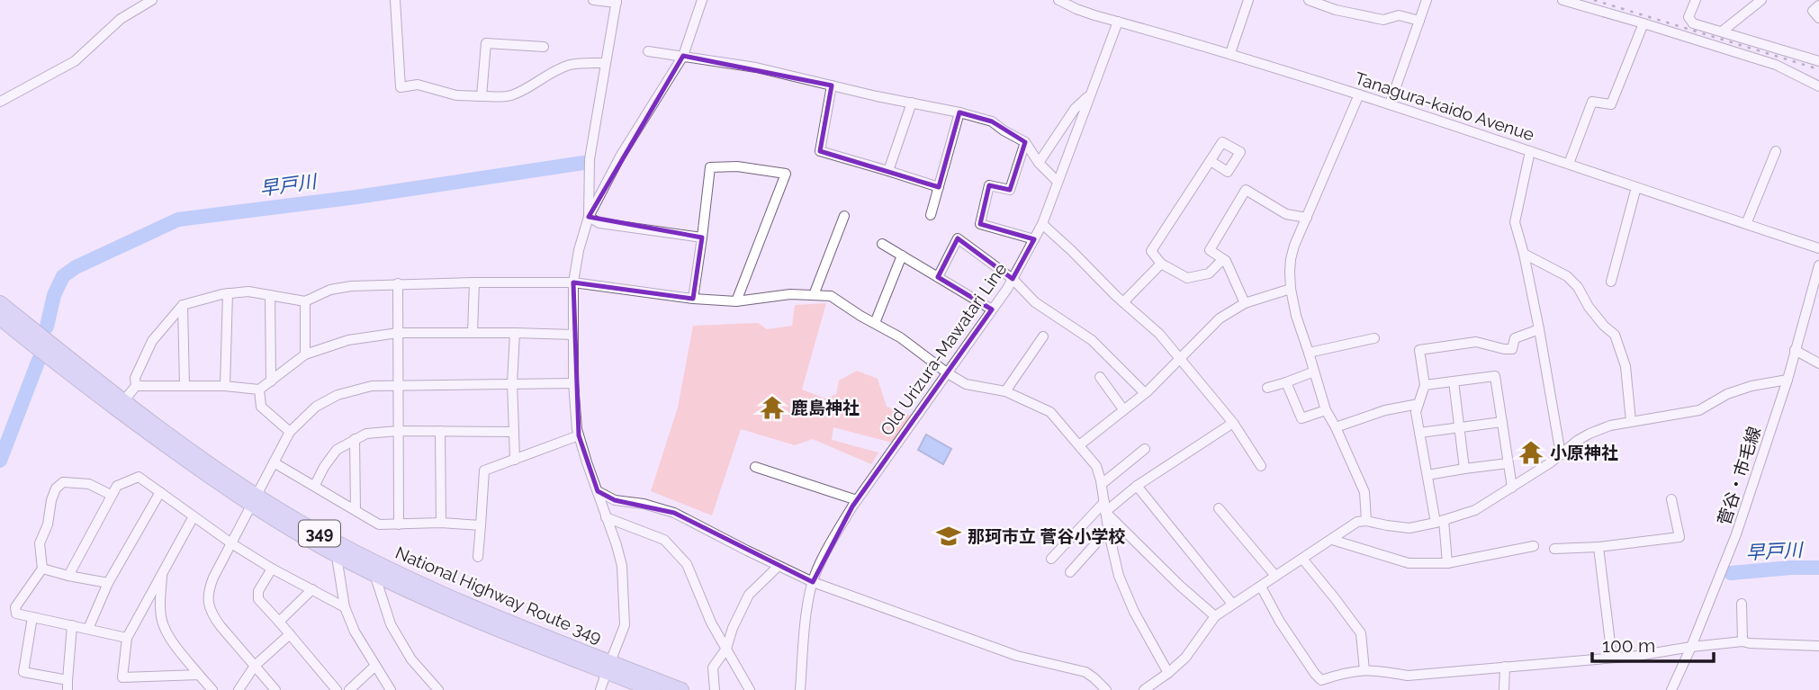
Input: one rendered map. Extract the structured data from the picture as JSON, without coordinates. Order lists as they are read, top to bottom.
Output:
{
  "streets": {
    "highway": ["349", "National Highway Route 349"],
    "street": ["Tanagura-kaido Avenue", "Old Urizura-Mawatari Line", "菅谷・市毛線"]
  },
  "crossings": [
    ["Tanagura-kaido Avenue", "Old Urizura-Mawatari Line"]
  ],
  "water": ["早戸川"],
  "places": {
    "temple": ["鹿島神社", "小原神社"],
    "school or university": ["那珂市立 菅谷小学校"]
  },
  "scale_bar": "100 m"
}
